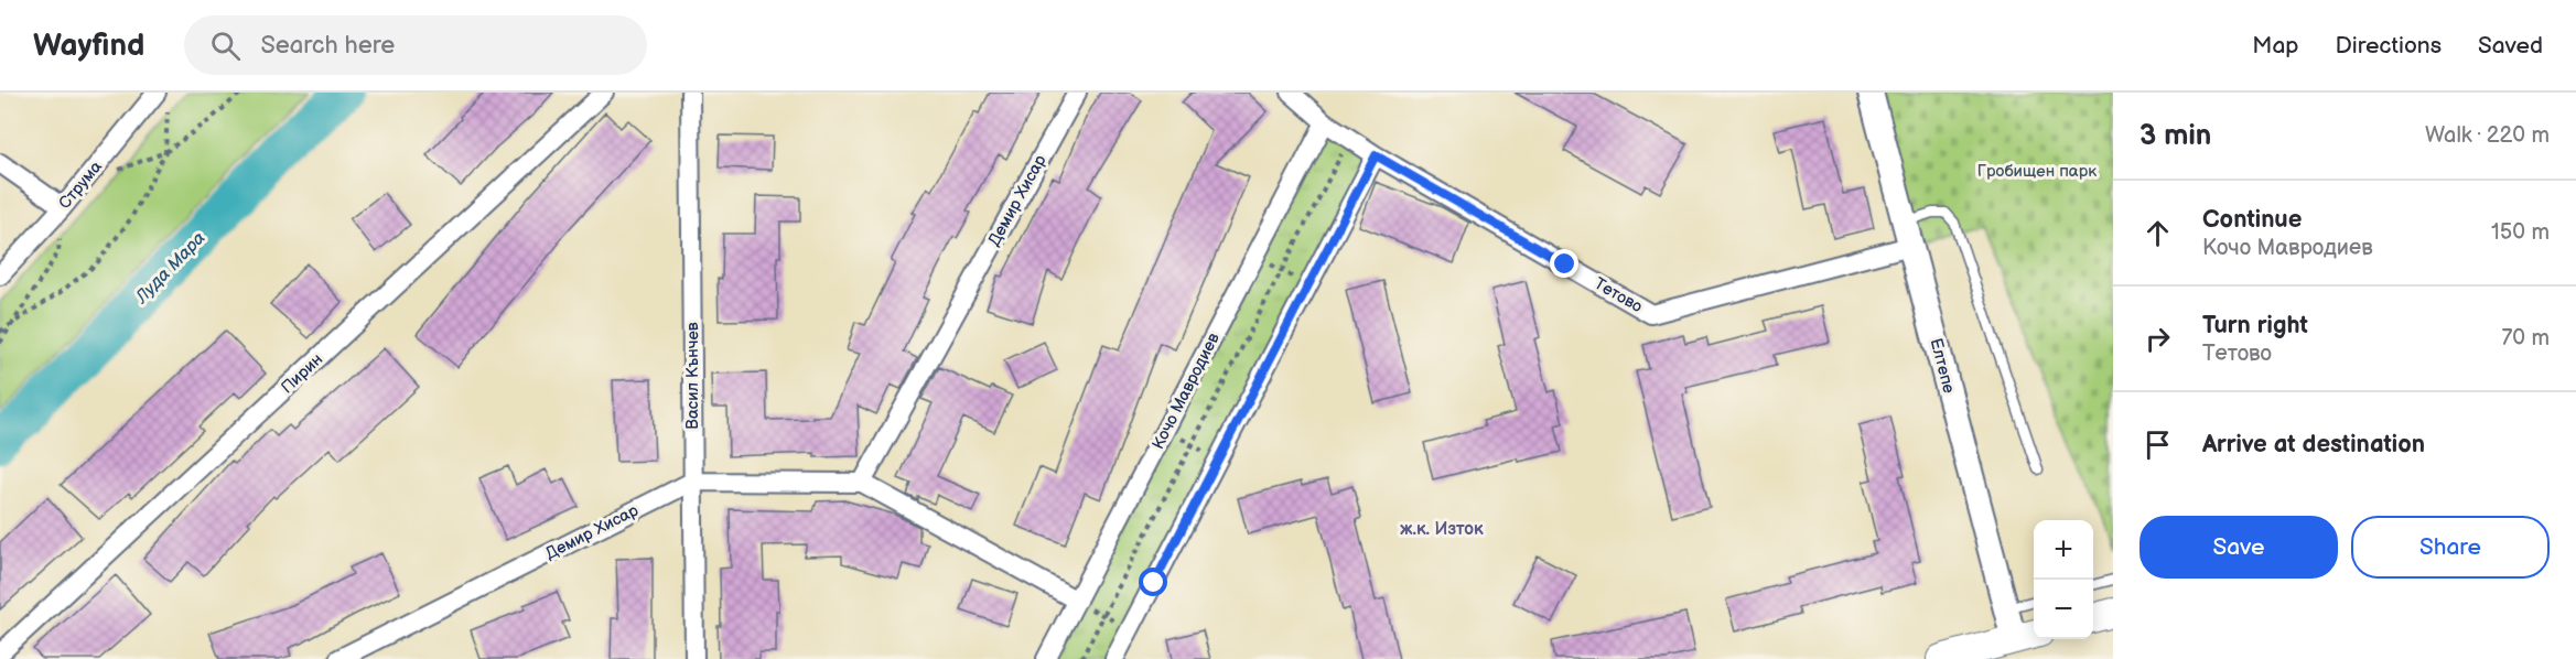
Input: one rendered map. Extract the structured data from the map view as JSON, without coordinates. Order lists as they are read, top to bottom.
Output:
{
  "streets": {
    "main road": ["Елтепе"],
    "street": [
      "Струма",
      "Демир Хисар",
      "Тетово",
      "Пирин",
      "Васил Кънчев",
      "Кочо Мавродиев"
    ]
  },
  "crossings": [
    ["Демир Хисар", "Васил Кънчев"],
    ["Демир Хисар", "Кочо Мавродиев"],
    ["Тетово", "Елтепе"],
    ["Тетово", "Кочо Мавродиев"]
  ],
  "districts": ["ж.к. Изток"],
  "water": ["Луда Мара"],
  "parks": ["Гробищен парк"],
  "page": {
    "header": "Wayfind",
    "search": "Search here",
    "nav": ["Map", "Directions", "Saved"],
    "heading": ["3 min", "Walk · 220 m"],
    "list": [
      ["Continue", "Кочо Мавродиев", "150 m"],
      ["Turn right", "Тетово", "70 m"],
      "Arrive at destination"
    ],
    "buttons": ["Save", "Share"],
    "map_buttons": ["+", "−"]
  }
}
